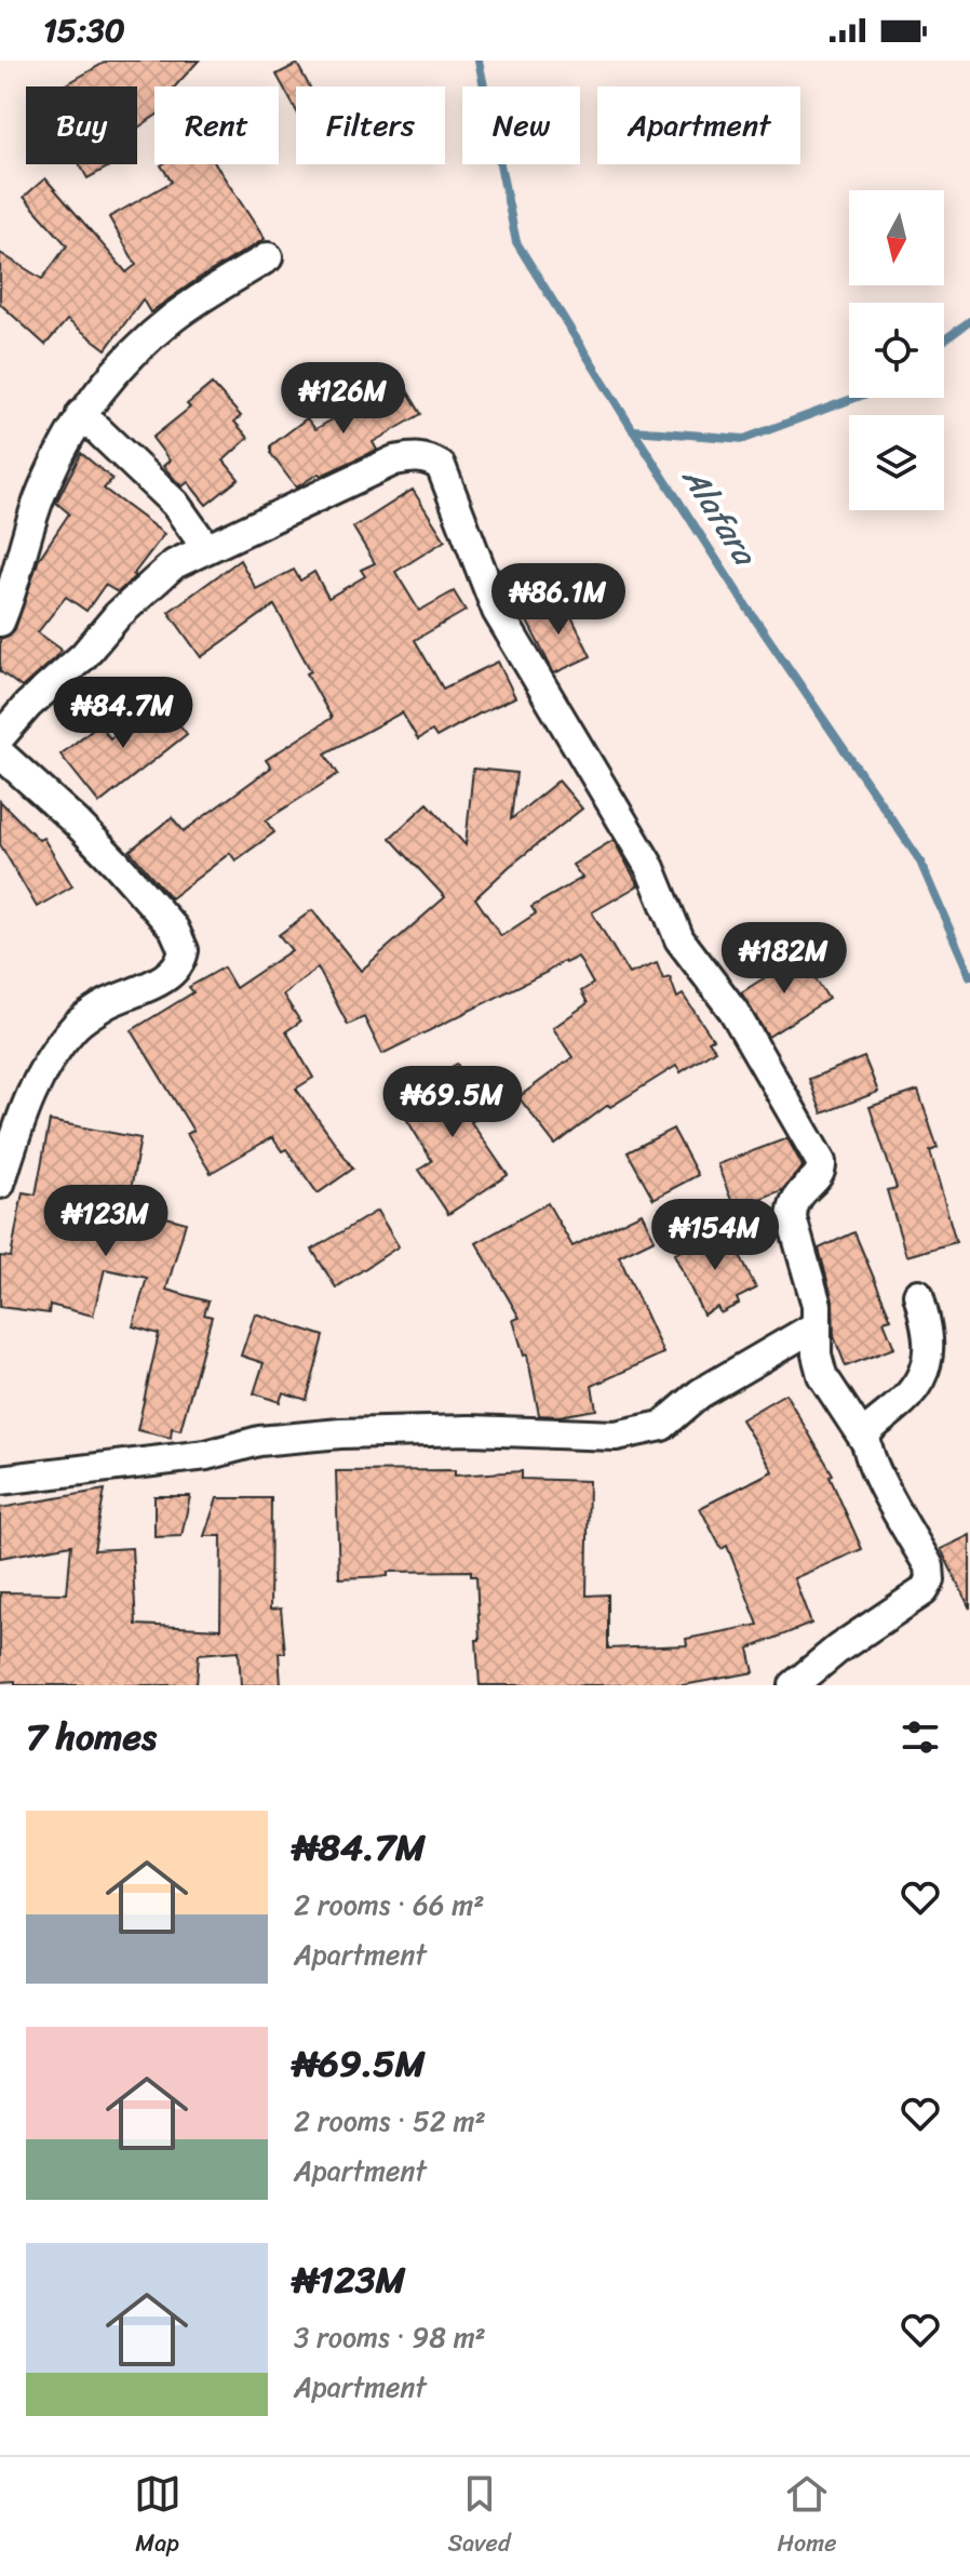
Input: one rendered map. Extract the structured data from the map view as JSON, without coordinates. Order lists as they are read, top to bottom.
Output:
{
  "water": ["Alafara"],
  "north": "bottom",
  "page": {
    "status": "15:30",
    "chip": [
      "Buy",
      "Rent",
      "Filters",
      "New",
      "Apartment"
    ],
    "price": [
      "₦126M",
      "₦86.1M",
      "₦84.7M",
      "₦182M",
      "₦69.5M",
      "₦123M",
      "₦154M"
    ],
    "heading": "7 homes",
    "list": [
      {
        "name": "₦84.7M",
        "note": "2 rooms · 66 m² · Apartment"
      },
      {
        "name": "₦69.5M",
        "note": "2 rooms · 52 m² · Apartment"
      },
      {
        "name": "₦123M",
        "note": "3 rooms · 98 m² · Apartment"
      }
    ],
    "tabs": ["Map", "Saved", "Home"]
  }
}
